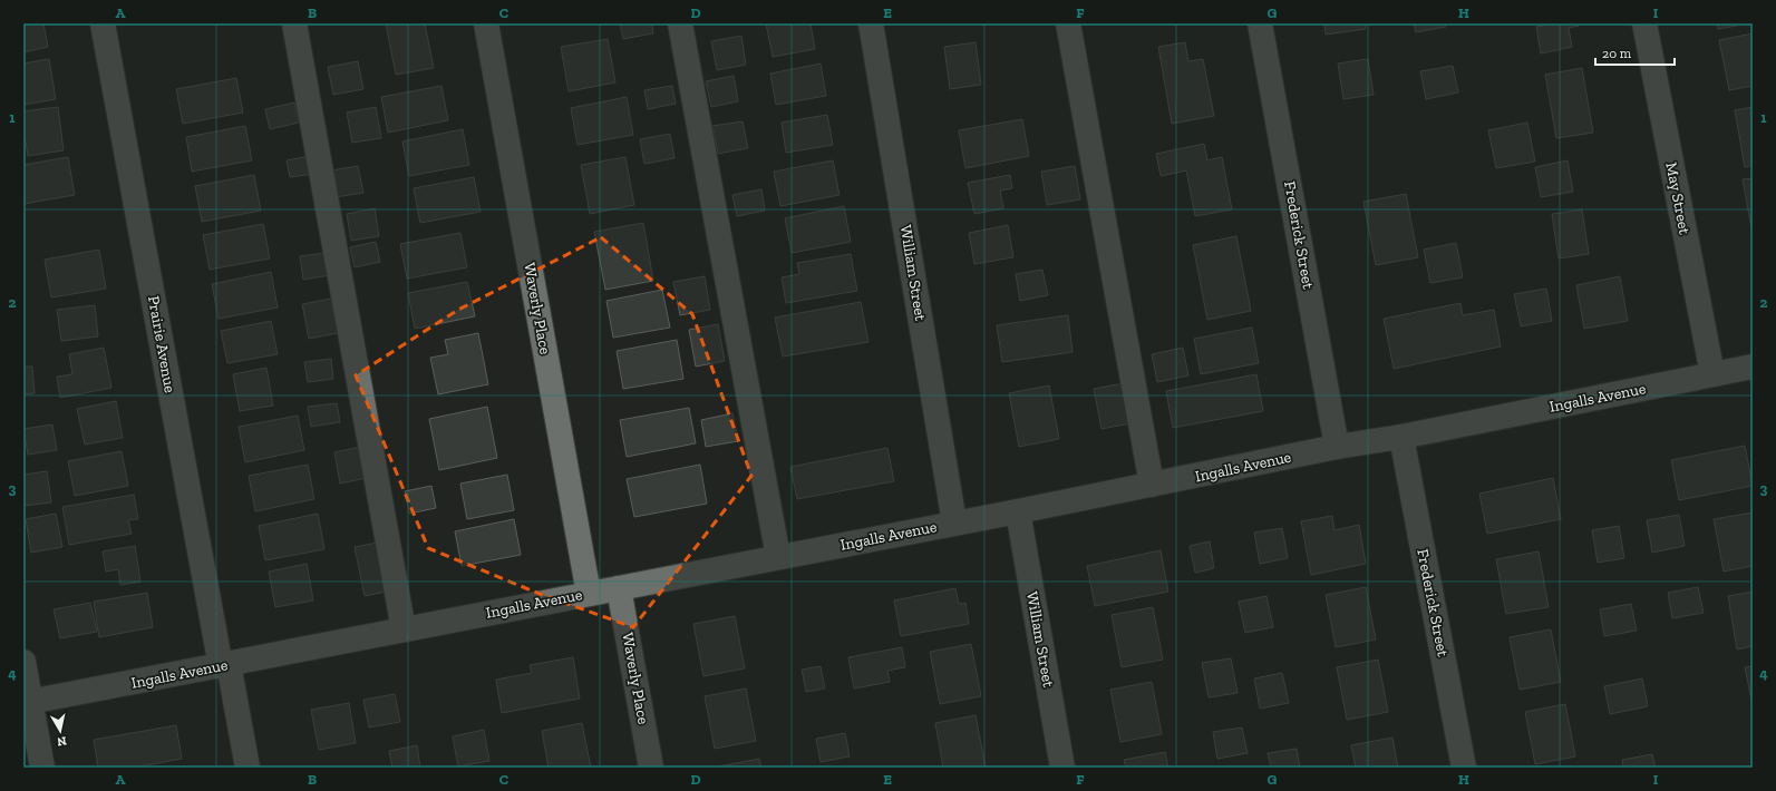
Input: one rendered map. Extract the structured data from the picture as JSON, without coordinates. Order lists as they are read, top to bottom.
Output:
{
  "streets": {
    "street": [
      "May Street",
      "Frederick Street",
      "William Street",
      "Waverly Place",
      "Prairie Avenue",
      "Ingalls Avenue"
    ]
  },
  "crossings": [
    ["May Street", "Ingalls Avenue"],
    ["Frederick Street", "Ingalls Avenue"],
    ["William Street", "Ingalls Avenue"],
    ["Waverly Place", "Ingalls Avenue"],
    ["Prairie Avenue", "Ingalls Avenue"]
  ],
  "scale_bar": "20 m",
  "north": "bottom",
  "grid": {
    "columns": [
      "A",
      "B",
      "C",
      "D",
      "E",
      "F",
      "G",
      "H",
      "I"
    ],
    "rows": [
      "1",
      "2",
      "3",
      "4"
    ]
  }
}
